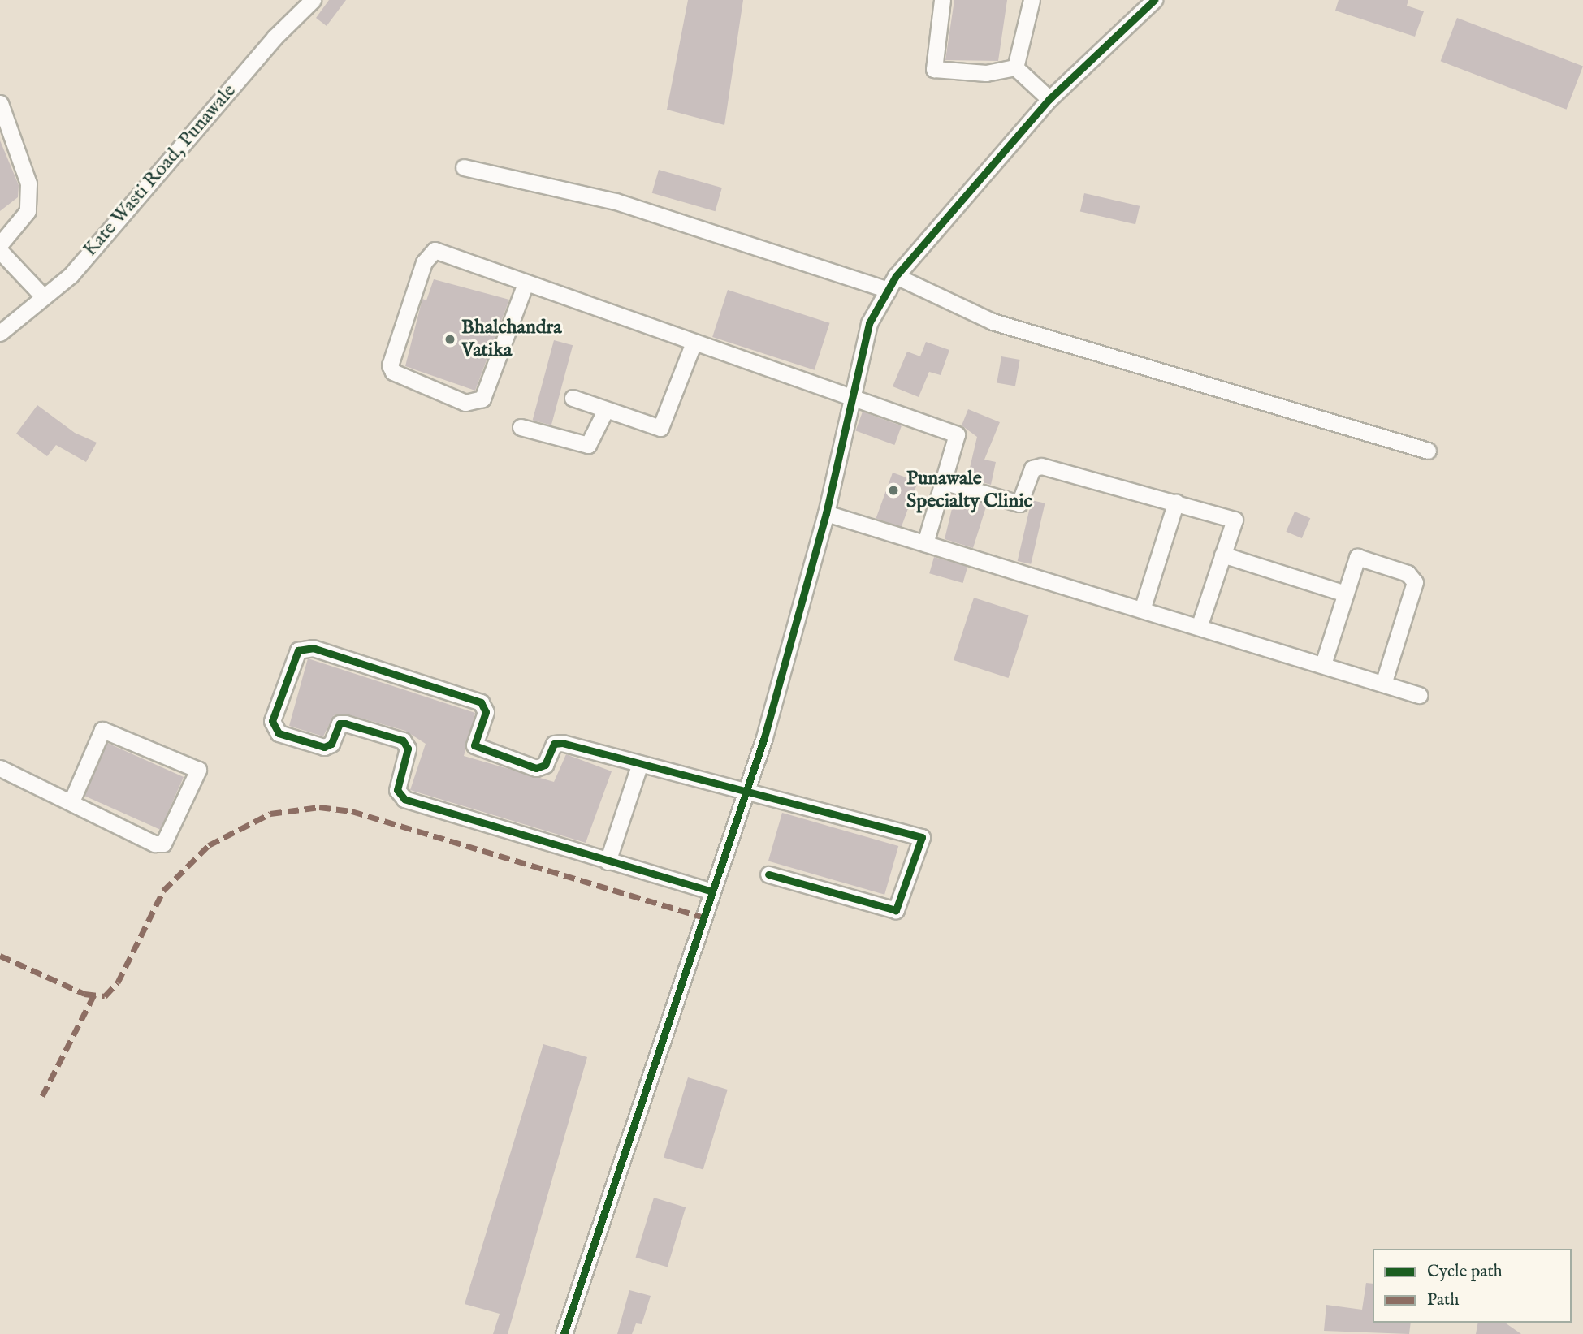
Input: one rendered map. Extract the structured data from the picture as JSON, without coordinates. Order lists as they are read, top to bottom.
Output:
{
  "streets": {
    "street": ["Kate Wasti Road, Punawale"]
  },
  "places": ["Bhalchandra Vatika", "Punawale Specialty Clinic"],
  "legend": ["Cycle path", "Path"]
}
